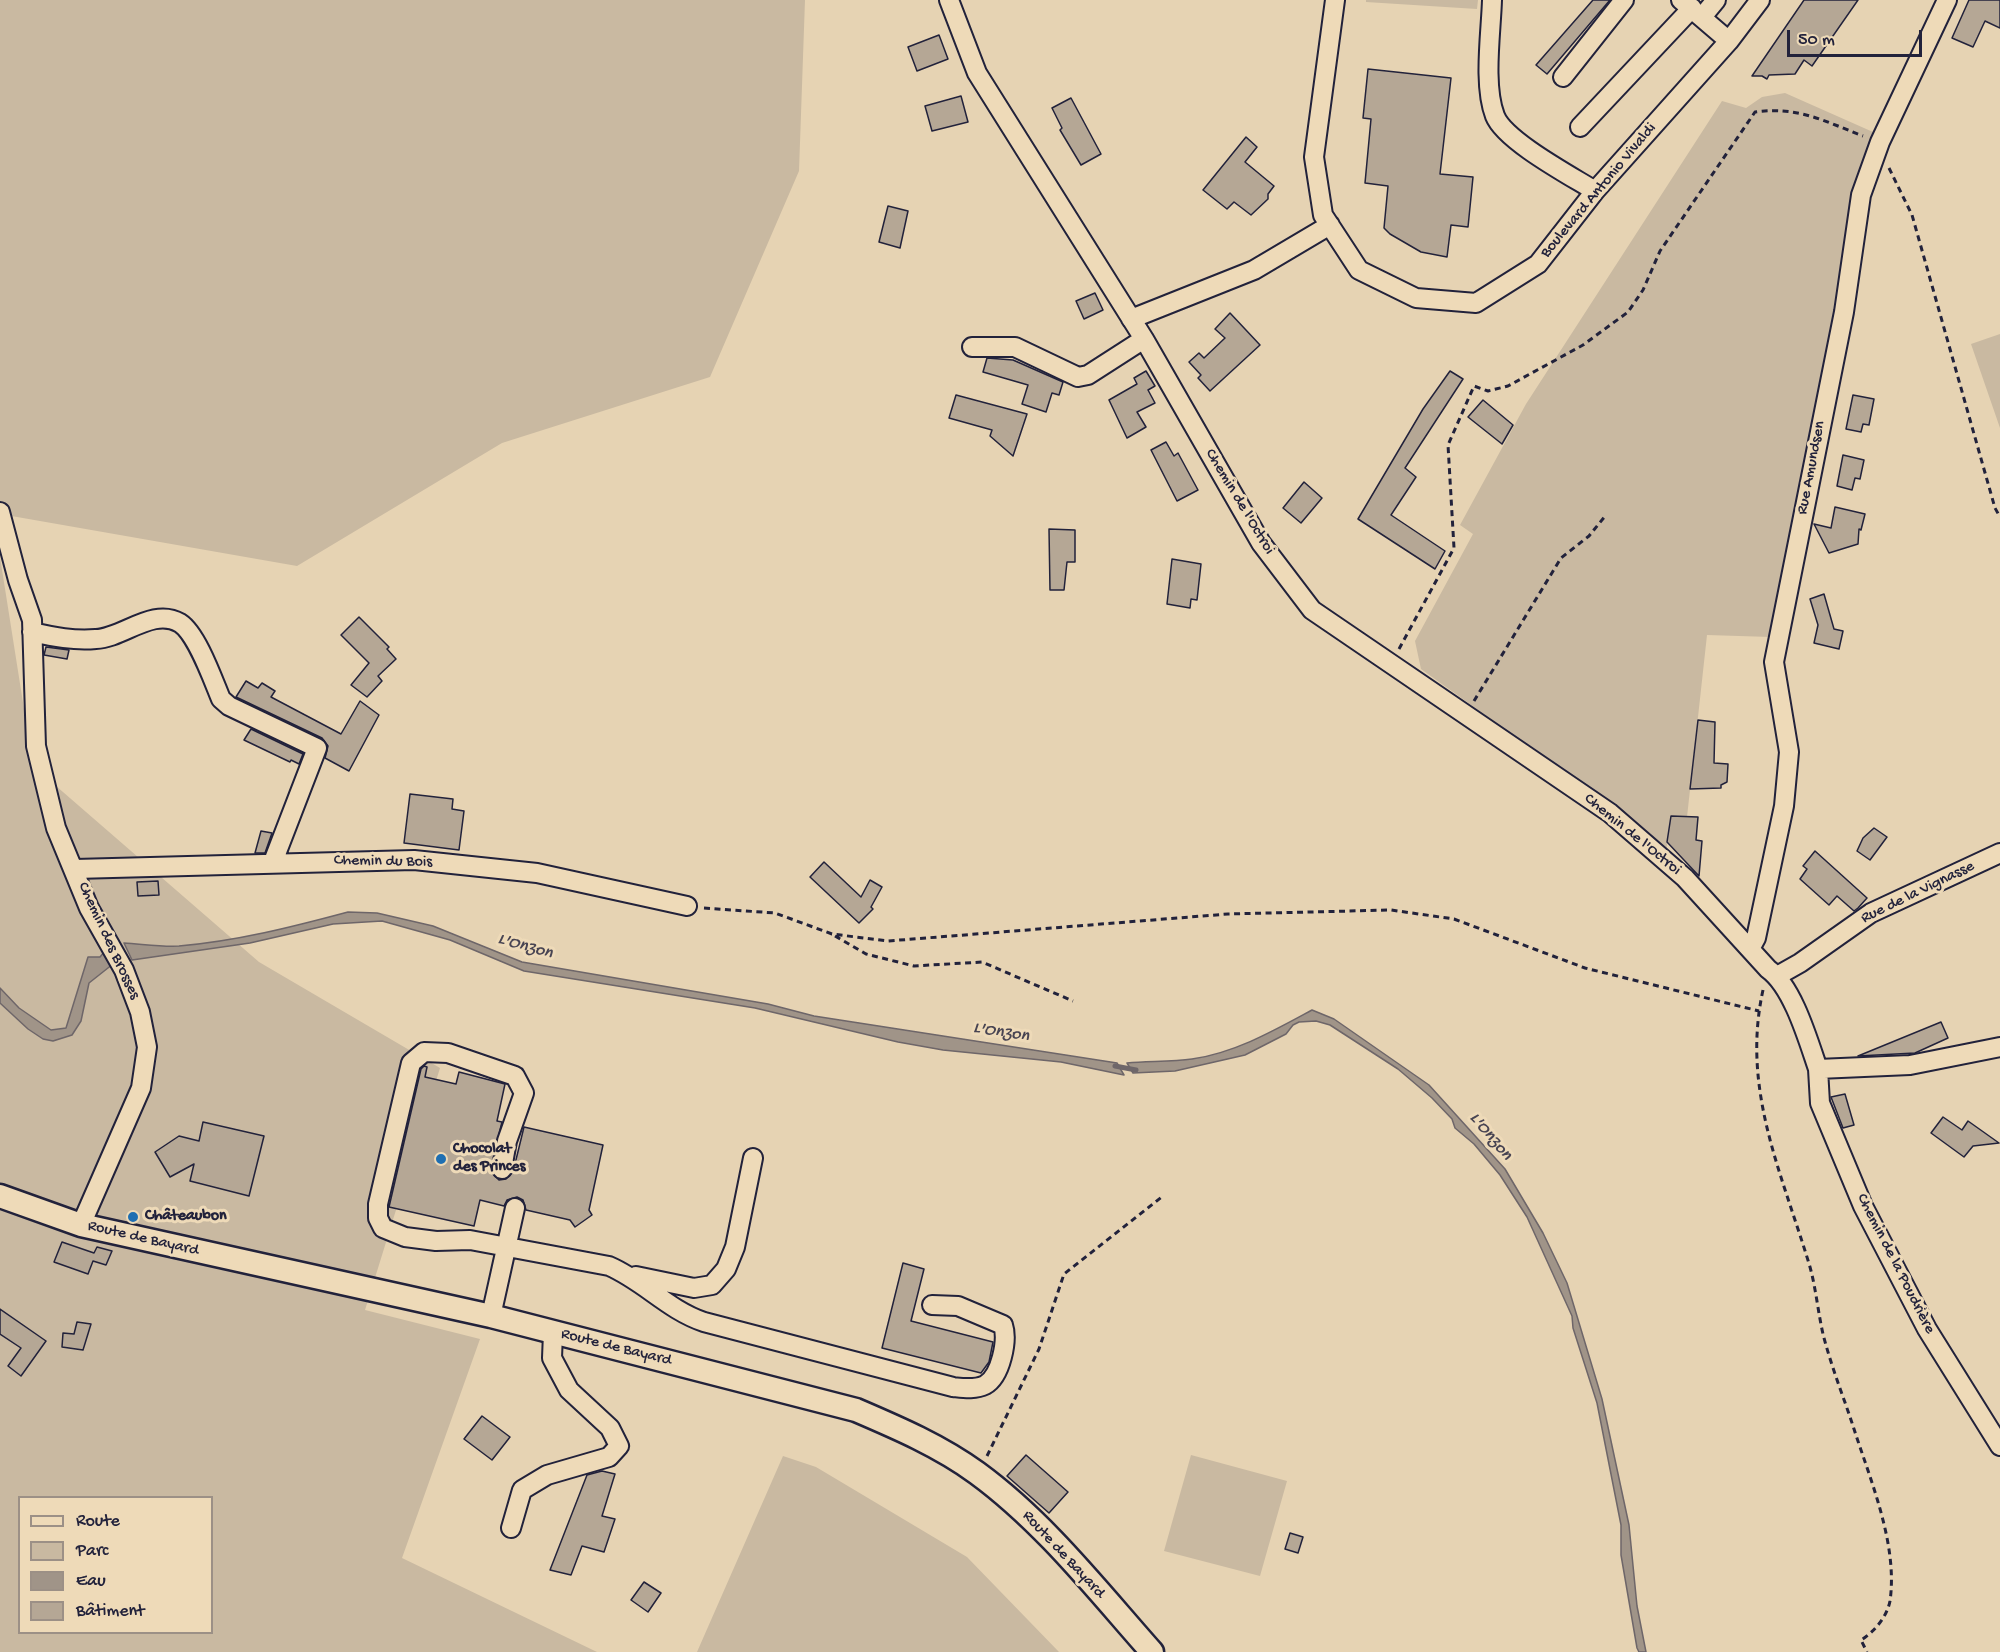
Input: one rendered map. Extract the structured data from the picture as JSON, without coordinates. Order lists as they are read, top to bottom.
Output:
{
  "streets": {
    "main road": ["Route de Bayard"],
    "street": [
      "Boulevard Antonio Vivaldi",
      "Rue Amundsen",
      "Chemin de l'Octroi",
      "Chemin du Bois",
      "Rue de la Vignasse",
      "Chemin des Brosses",
      "Chemin de la Poudrière"
    ]
  },
  "crossings": [
    ["Rue Amundsen", "Chemin de l'Octroi"],
    ["Chemin de l'Octroi", "Rue de la Vignasse"],
    ["Chemin de l'Octroi", "Chemin de la Poudrière"],
    ["Chemin du Bois", "Chemin des Brosses"],
    ["Rue de la Vignasse", "Chemin de la Poudrière"],
    ["Chemin des Brosses", "Route de Bayard"]
  ],
  "water": ["L'Onzon"],
  "places": ["Chocolat des Princes", "Châteaubon"],
  "legend": [
    "Route",
    "Parc",
    "Eau",
    "Bâtiment"
  ],
  "scale_bar": "50 m"
}
